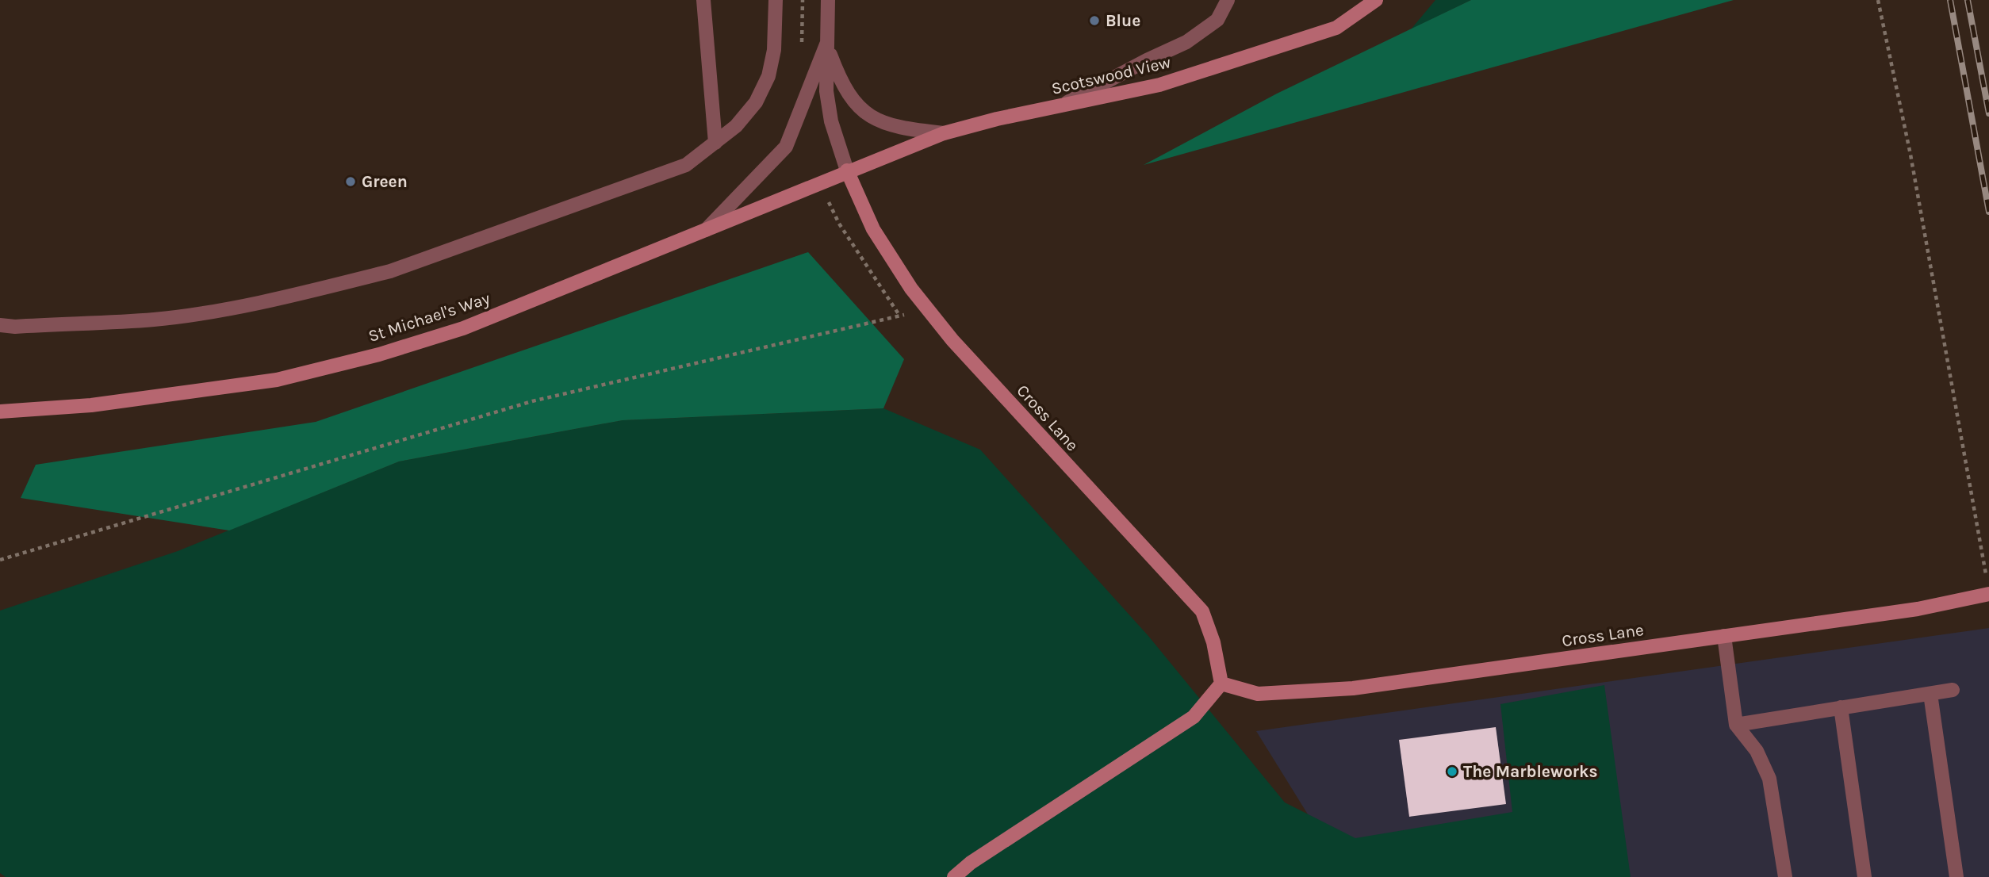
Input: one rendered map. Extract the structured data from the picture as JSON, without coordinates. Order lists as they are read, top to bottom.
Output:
{
  "streets": {
    "street": ["Scotswood View", "St Michael's Way", "Cross Lane"]
  },
  "crossings": [
    ["Scotswood View", "St Michael's Way"],
    ["Scotswood View", "Cross Lane"],
    ["St Michael's Way", "Cross Lane"]
  ],
  "places": ["Blue", "Green", "The Marbleworks"]
}
